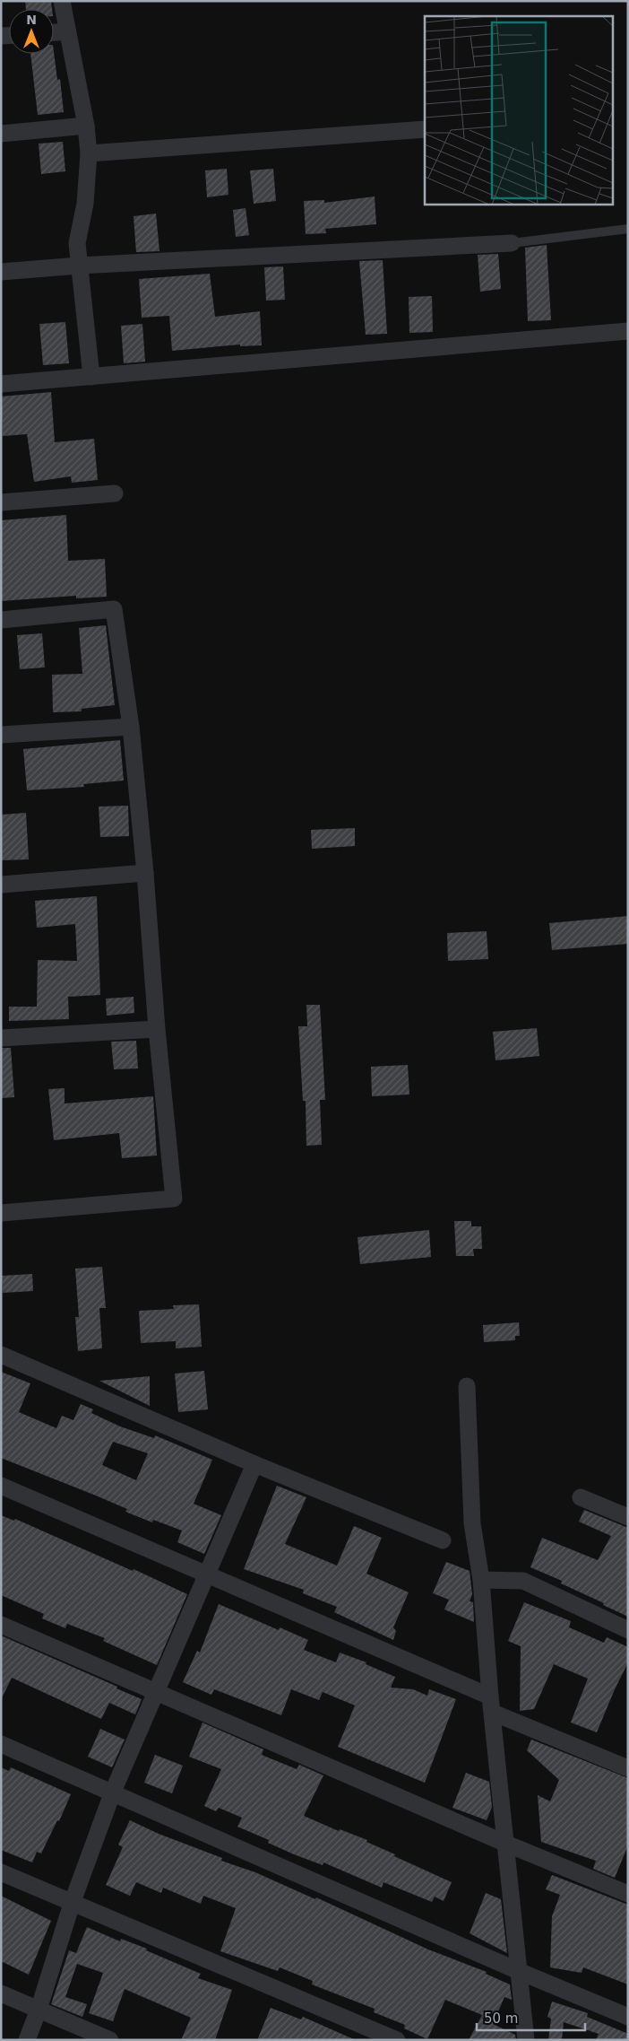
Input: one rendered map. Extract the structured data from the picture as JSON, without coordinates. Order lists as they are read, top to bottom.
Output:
{
  "scale_bar": "50 m",
  "north": "top"
}
